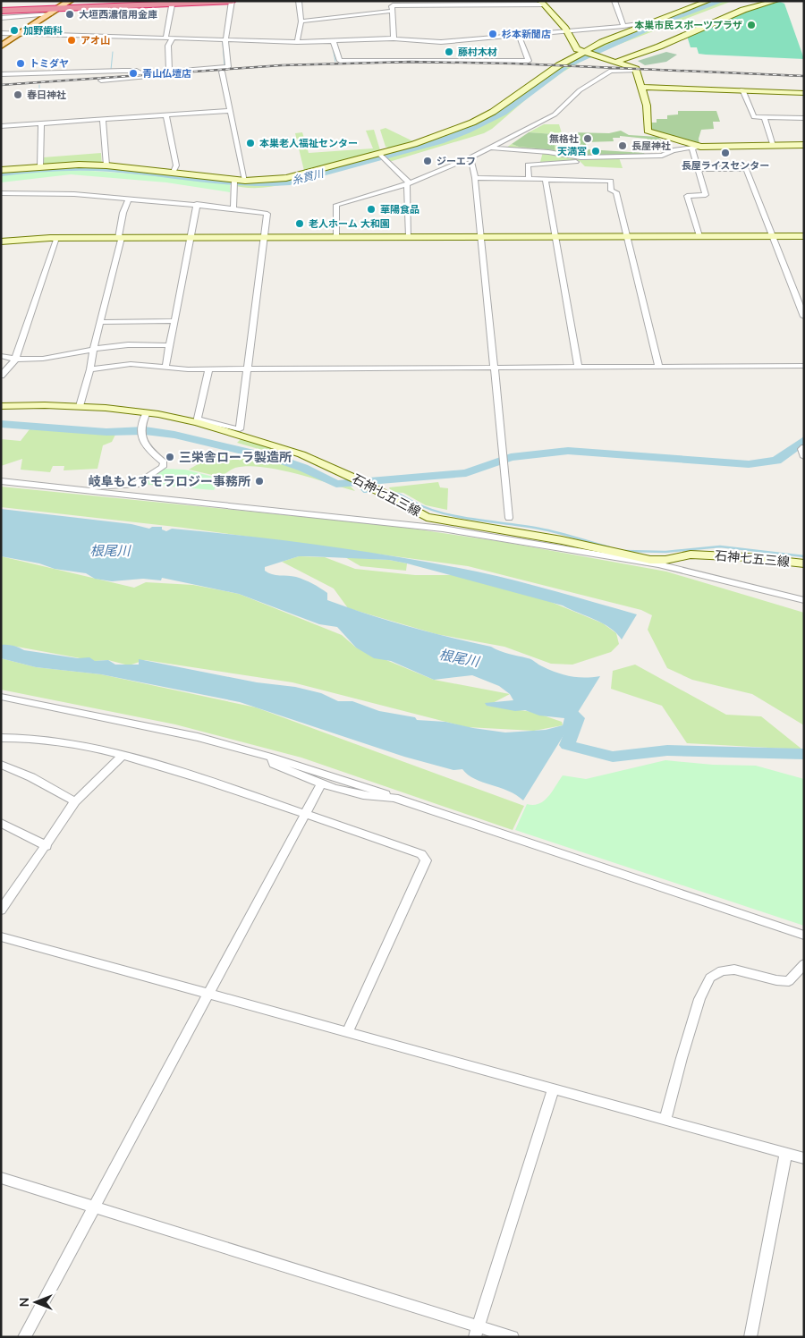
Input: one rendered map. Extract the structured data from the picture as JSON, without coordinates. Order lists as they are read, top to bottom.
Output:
{
  "streets": {
    "street": ["石神七五三線"]
  },
  "water": ["糸貫川", "根尾川"],
  "places": [
    "大垣西濃信用金庫",
    "本巣市民スポーツプラザ",
    "加野歯科",
    "杉本新聞店",
    "アオ山",
    "藤村木材",
    "トミダヤ",
    "青山仏壇店",
    "春日神社",
    "無格社",
    "本巣老人福祉センター",
    "長屋神社",
    "天満宮",
    "長屋ライスセンター",
    "ジーエフ",
    "華陽食品",
    "老人ホーム 大和園",
    "三栄舎ローラ製造所",
    "岐阜もとすモラロジー事務所"
  ],
  "north": "left"
}
